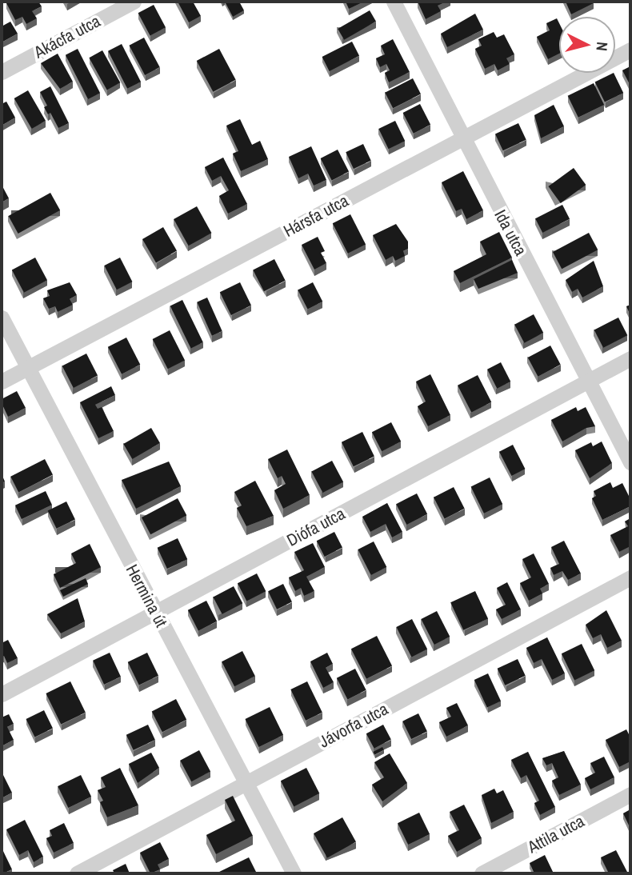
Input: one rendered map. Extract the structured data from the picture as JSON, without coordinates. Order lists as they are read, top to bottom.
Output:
{
  "streets": {
    "street": [
      "Akácfa utca",
      "Hársfa utca",
      "Ida utca",
      "Diófa utca",
      "Hermina út",
      "Jávorfa utca",
      "Attila utca"
    ]
  },
  "crossings": [
    ["Hársfa utca", "Ida utca"],
    ["Hársfa utca", "Hermina út"],
    ["Ida utca", "Diófa utca"],
    ["Diófa utca", "Hermina út"],
    ["Hermina út", "Jávorfa utca"]
  ],
  "north": "right"
}
